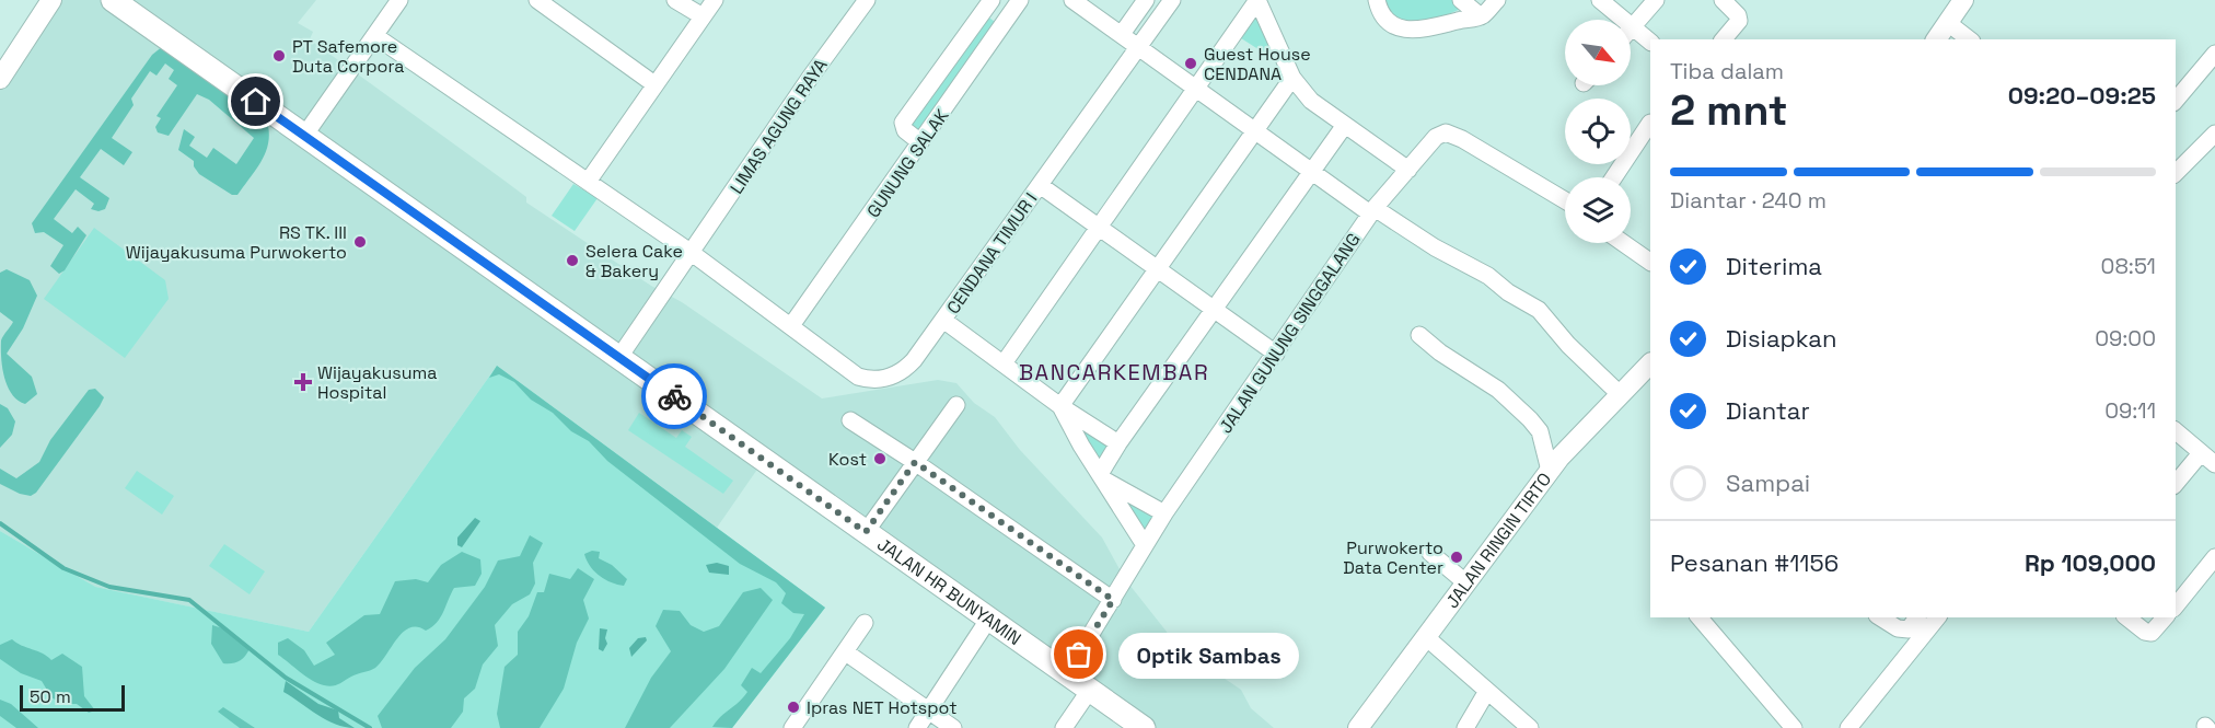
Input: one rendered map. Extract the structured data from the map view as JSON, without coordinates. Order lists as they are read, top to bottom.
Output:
{
  "streets": {
    "main road": ["JALAN HR BUNYAMIN"],
    "street": [
      "LIMAS AGUNG RAYA",
      "GUNUNG SALAK",
      "CENDANA TIMUR I",
      "JALAN GUNUNG SINGGALANG",
      "JALAN RINGIN TIRTO"
    ]
  },
  "crossings": [
    ["LIMAS AGUNG RAYA", "CENDANA TIMUR I"],
    ["LIMAS AGUNG RAYA", "JALAN HR BUNYAMIN"],
    ["GUNUNG SALAK", "CENDANA TIMUR I"],
    ["JALAN GUNUNG SINGGALANG", "JALAN HR BUNYAMIN"]
  ],
  "districts": ["BANCARKEMBAR"],
  "places": {
    "other": [
      "PT Safemore Duta Corpora",
      "Guest House CENDANA",
      "RS TK. III Wijayakusuma Purwokerto",
      "Selera Cake & Bakery",
      "Kost",
      "Purwokerto Data Center",
      "Optik Sambas",
      "Ipras NET Hotspot"
    ],
    "health": ["Wijayakusuma Hospital"]
  },
  "scale_bar": "50 m",
  "north": "bottom right",
  "page": {
    "heading": ["2 mnt", "Tiba dalam", "09:20–09:25"],
    "panel": ["Pesanan #1156", "Rp 109,000"],
    "bar": "Diantar · 240 m",
    "list": [
      ["Diterima", "08:51"],
      ["Disiapkan", "09:00"],
      ["Diantar", "09:11"],
      "Sampai"
    ],
    "bubble": "Optik Sambas",
    "scale": "50 m"
  }
}
